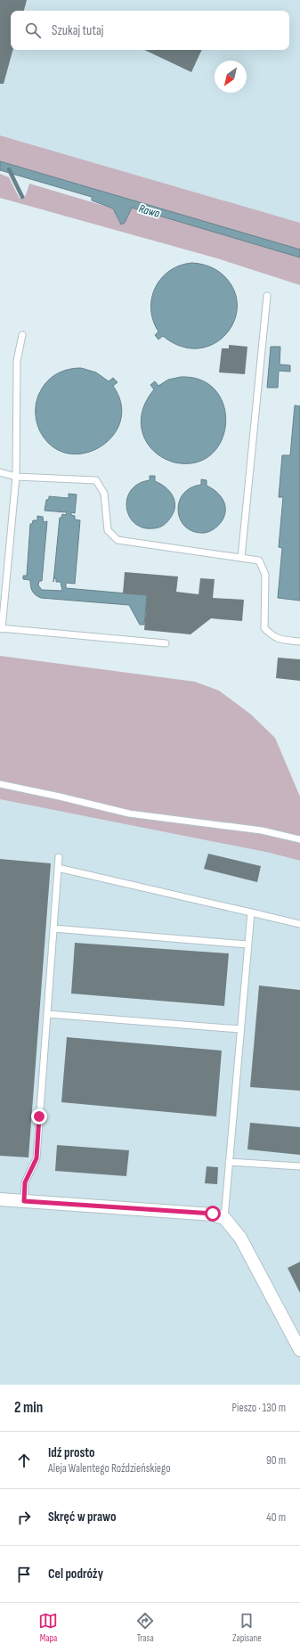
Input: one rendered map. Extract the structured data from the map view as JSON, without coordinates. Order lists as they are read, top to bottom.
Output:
{
  "water": ["Rawa"],
  "north": "bottom left",
  "page": {
    "search": "Szukaj tutaj",
    "heading": ["2 min", "Pieszo · 130 m"],
    "list": [
      ["Idź prosto", "Aleja Walentego Roździeńskiego", "90 m"],
      ["Skręć w prawo", "40 m"],
      "Cel podróży"
    ],
    "nav": ["Mapa", "Trasa", "Zapisane"]
  }
}
